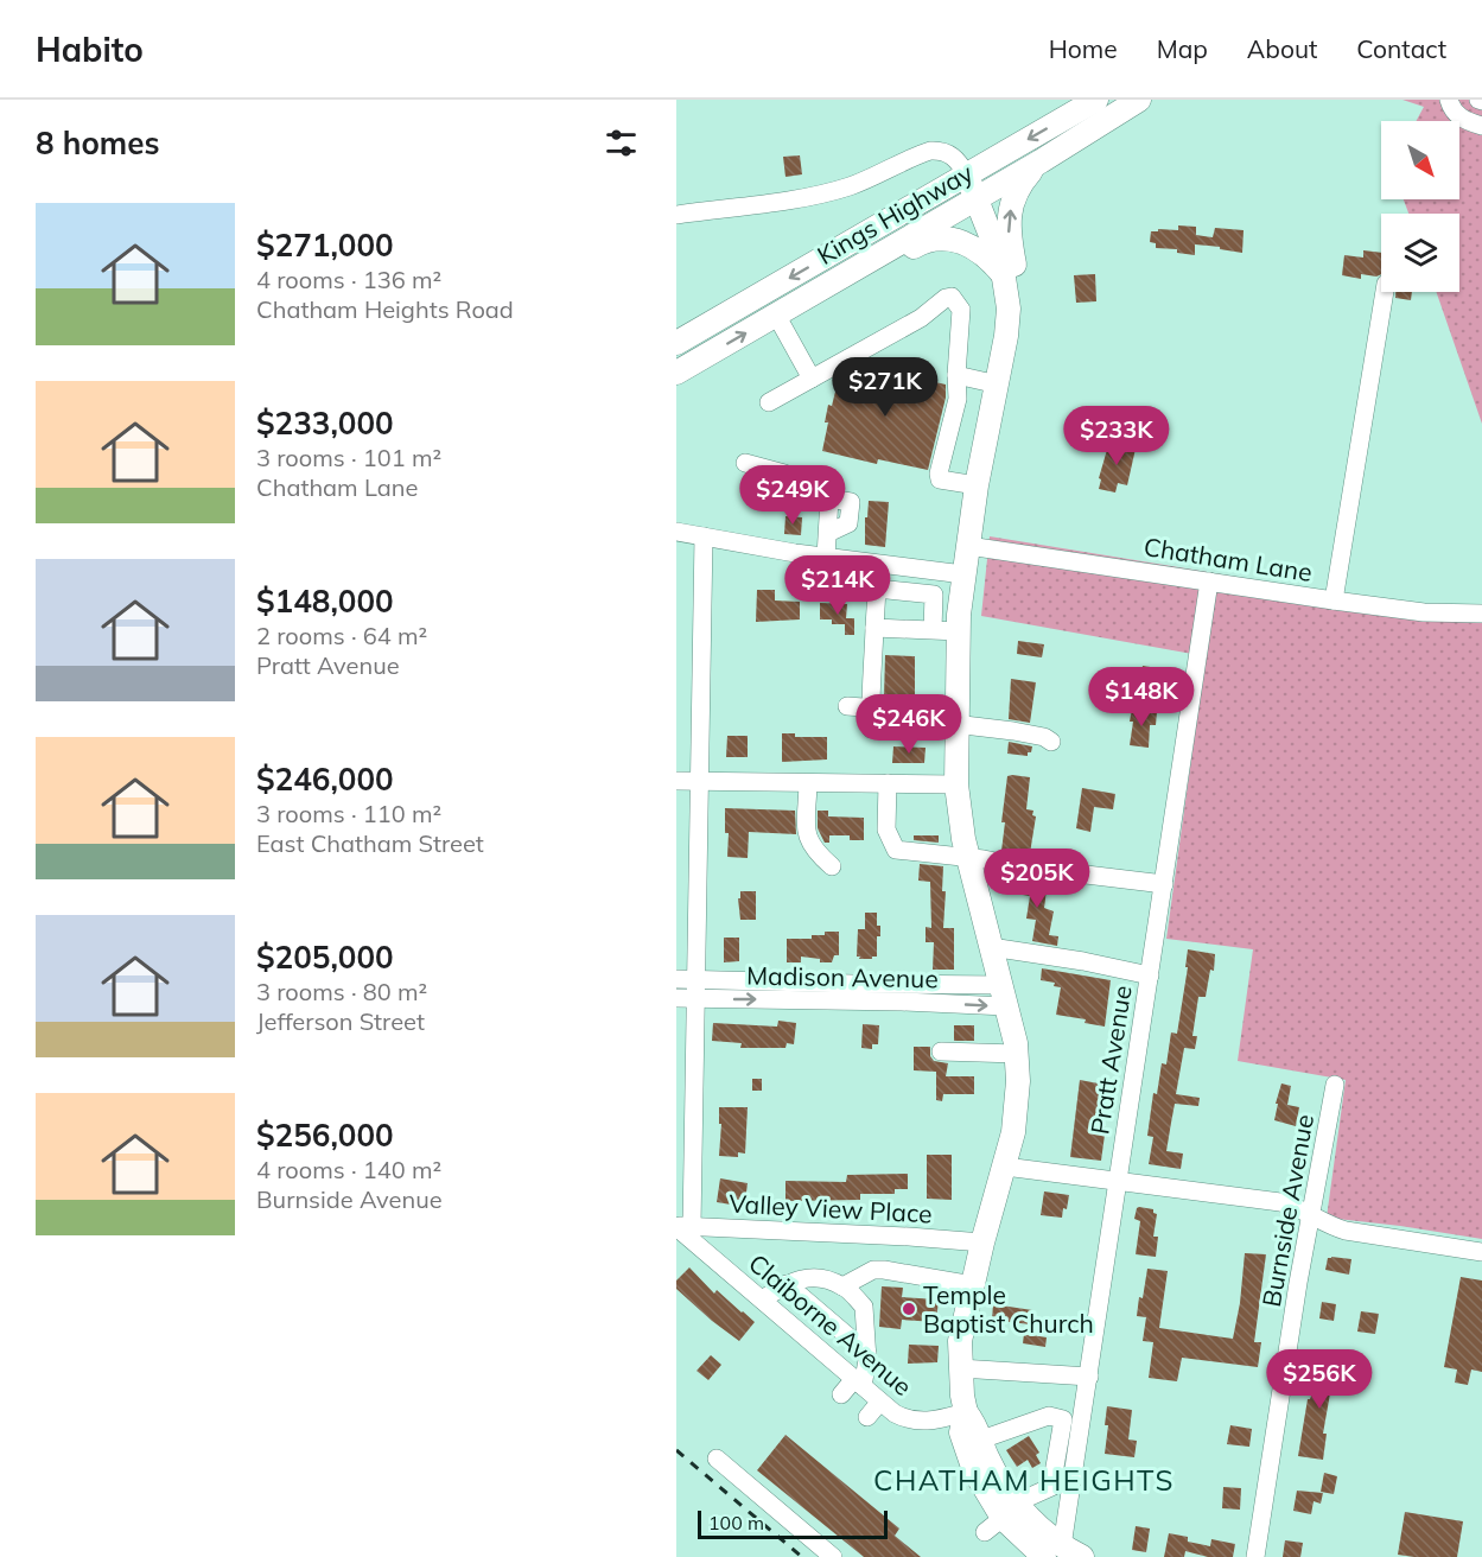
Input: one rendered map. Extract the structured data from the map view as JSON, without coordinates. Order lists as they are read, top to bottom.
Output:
{
  "streets": {
    "main road": ["Kings Highway"],
    "street": [
      "Chatham Lane",
      "Madison Avenue",
      "Pratt Avenue",
      "Valley View Place",
      "Burnside Avenue",
      "Claiborne Avenue"
    ]
  },
  "crossings": [
    ["Chatham Lane", "Pratt Avenue"],
    ["Valley View Place", "Claiborne Avenue"]
  ],
  "districts": ["CHATHAM HEIGHTS"],
  "places": ["Temple Baptist Church"],
  "scale_bar": "100 m",
  "north": "bottom right",
  "page": {
    "header": "Habito",
    "nav": [
      "Home",
      "Map",
      "About",
      "Contact"
    ],
    "heading": "8 homes",
    "list": [
      {
        "name": "$271,000",
        "note": "4 rooms · 136 m² · Chatham Heights Road"
      },
      {
        "name": "$233,000",
        "note": "3 rooms · 101 m² · Chatham Lane"
      },
      {
        "name": "$148,000",
        "note": "2 rooms · 64 m² · Pratt Avenue"
      },
      {
        "name": "$246,000",
        "note": "3 rooms · 110 m² · East Chatham Street"
      },
      {
        "name": "$205,000",
        "note": "3 rooms · 80 m² · Jefferson Street"
      },
      {
        "name": "$256,000",
        "note": "4 rooms · 140 m² · Burnside Avenue"
      }
    ],
    "price": [
      "$271K",
      "$233K",
      "$249K",
      "$214K",
      "$148K",
      "$246K",
      "$205K",
      "$256K"
    ],
    "scale": "100 m"
  }
}
